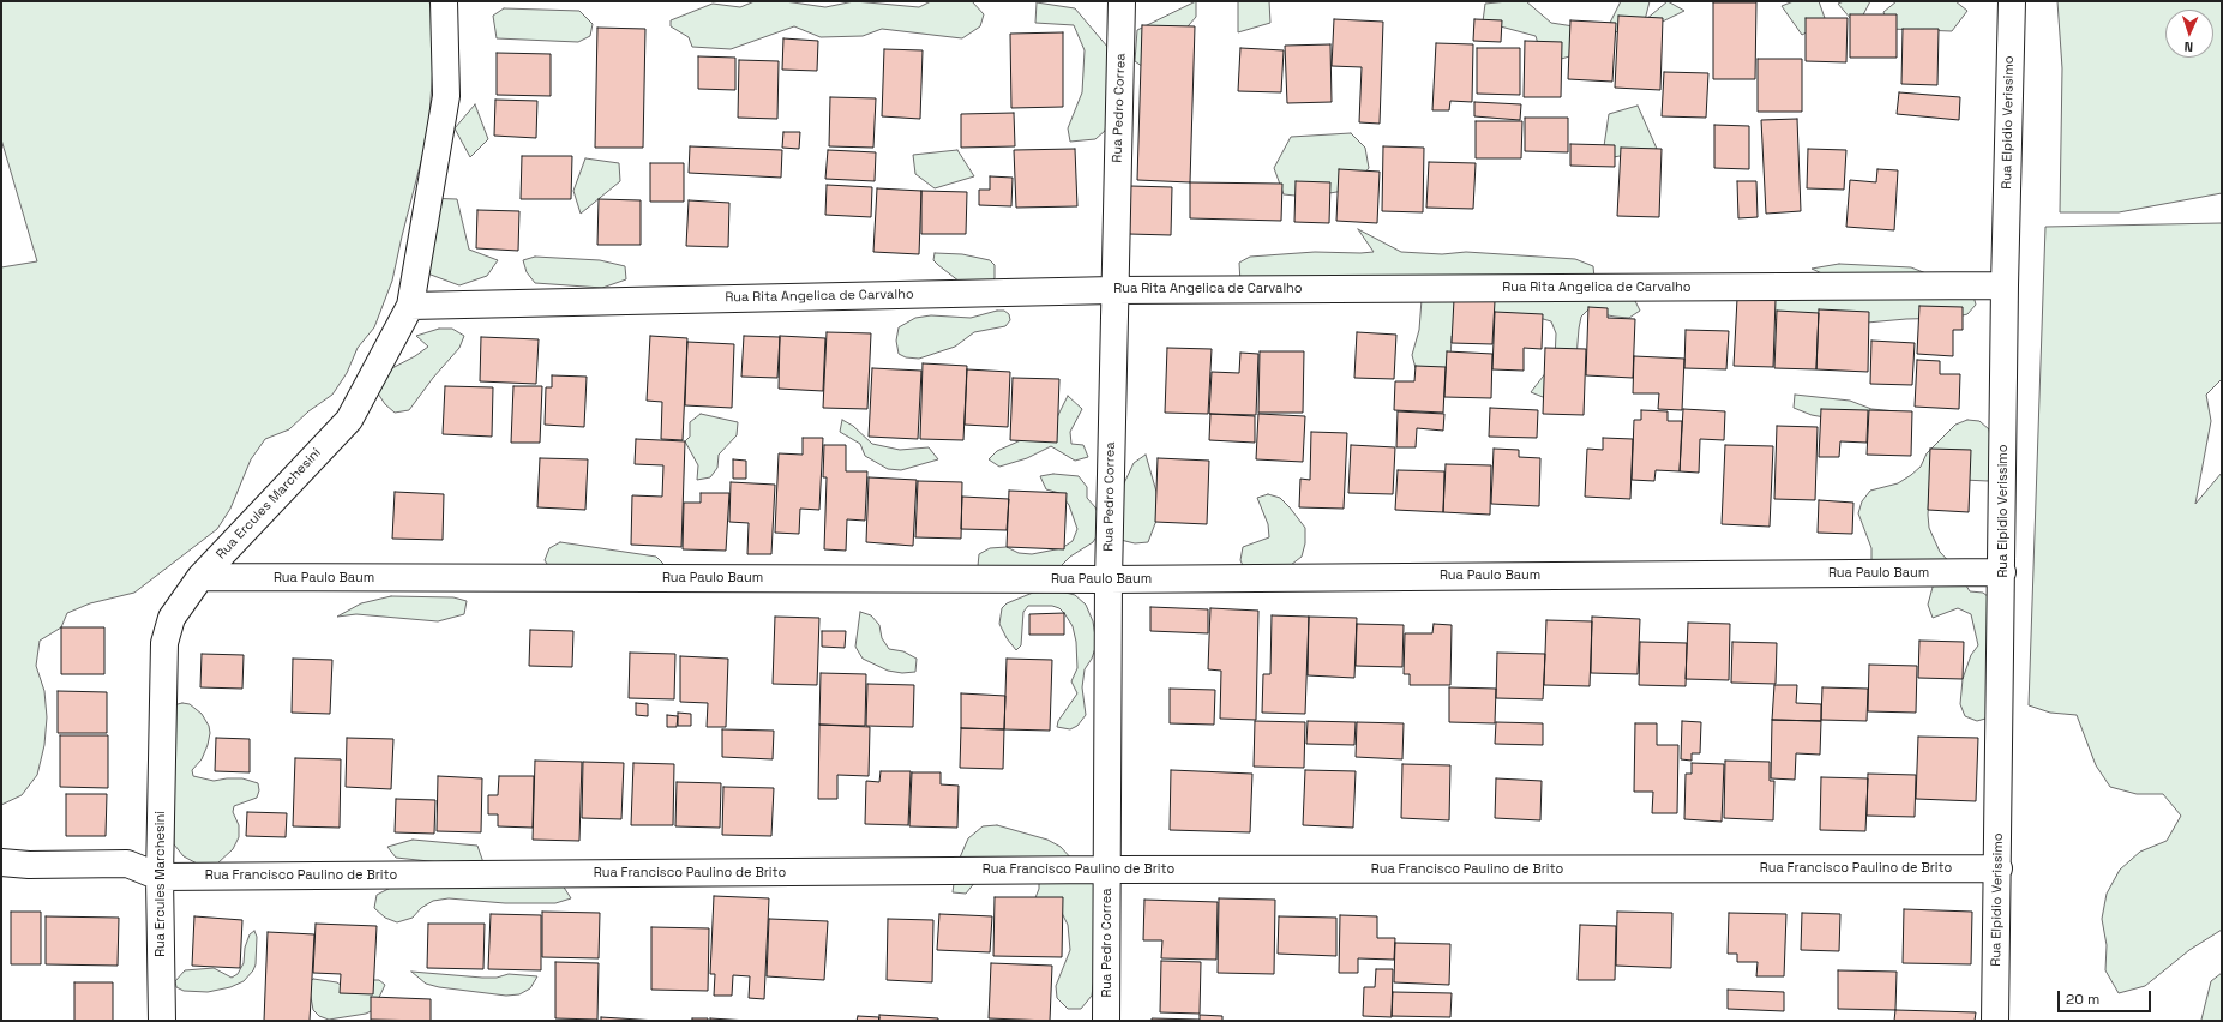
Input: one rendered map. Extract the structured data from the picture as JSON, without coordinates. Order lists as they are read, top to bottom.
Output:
{
  "streets": {
    "street": [
      "Rua Pedro Correa",
      "Rua Elpidio Verissimo",
      "Rua Rita Angelica de Carvalho",
      "Rua Ercules Marchesini",
      "Rua Paulo Baum",
      "Rua Francisco Paulino de Brito"
    ]
  },
  "crossings": [
    ["Rua Pedro Correa", "Rua Rita Angelica de Carvalho"],
    ["Rua Pedro Correa", "Rua Paulo Baum"],
    ["Rua Pedro Correa", "Rua Francisco Paulino de Brito"],
    ["Rua Elpidio Verissimo", "Rua Rita Angelica de Carvalho"],
    ["Rua Elpidio Verissimo", "Rua Paulo Baum"],
    ["Rua Elpidio Verissimo", "Rua Francisco Paulino de Brito"],
    ["Rua Rita Angelica de Carvalho", "Rua Ercules Marchesini"],
    ["Rua Ercules Marchesini", "Rua Paulo Baum"],
    ["Rua Ercules Marchesini", "Rua Francisco Paulino de Brito"]
  ],
  "scale_bar": "20 m",
  "north": "bottom"
}
